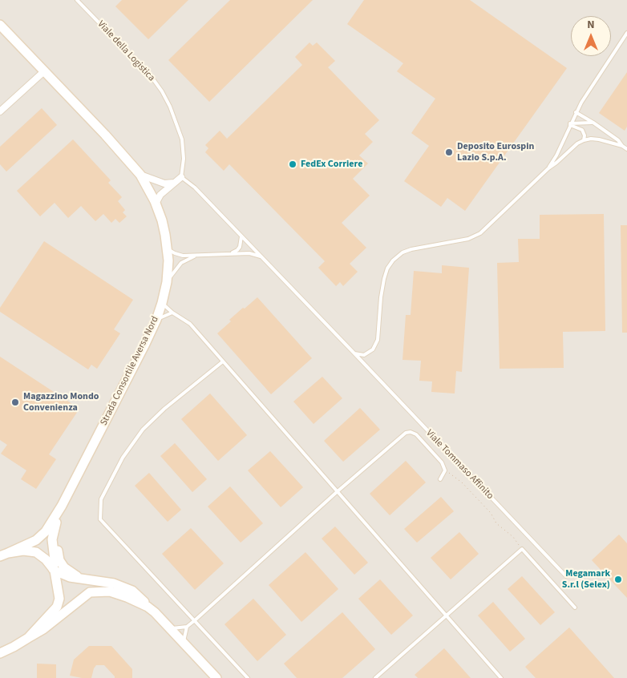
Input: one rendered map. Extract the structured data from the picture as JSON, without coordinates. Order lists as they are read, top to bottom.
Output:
{
  "streets": {
    "street": ["Strada Consortile Aversa Nord"],
    "lane": ["Viale della Logistica", "Viale Tommaso Affinito"]
  },
  "crossings": [
    ["Viale della Logistica", "Viale Tommaso Affinito"]
  ],
  "places": [
    "Deposito Eurospin Lazio S.p.A.",
    "FedEx Corriere",
    "Magazzino Mondo Convenienza",
    "Megamark S.r.l (Selex)"
  ],
  "north": "top"
}
